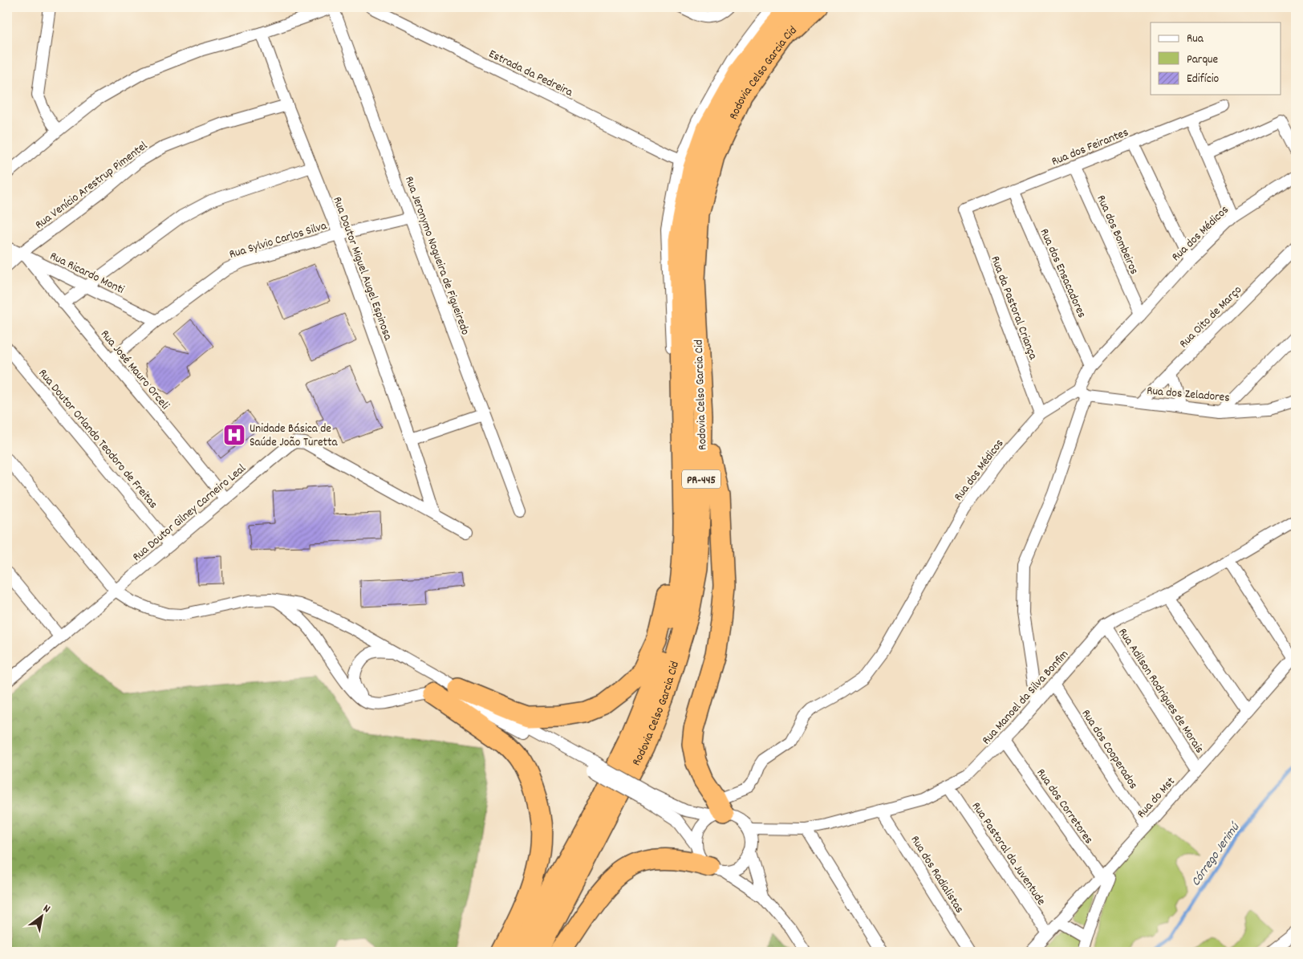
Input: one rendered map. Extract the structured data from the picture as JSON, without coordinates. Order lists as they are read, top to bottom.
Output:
{
  "streets": {
    "highway": ["Rodovia Celso Garcia Cid", "PR-445"],
    "street": [
      "Estrada da Pedreira",
      "Rua dos Feirantes",
      "Rua Venício Arestrup Pimentel",
      "Rua dos Médicos",
      "Rua dos Bombeiros",
      "Rua Sylvio Carlos Silva",
      "Rua Jeronymo Nogueira de Figueiredo",
      "Rua Doutor Miguel Augel Espinosa",
      "Rua Ricardo Monti",
      "Rua dos Ensacadores",
      "Rua da Pastoral Criança",
      "Rua Oito de Março",
      "Rua José Mauro Orceli",
      "Rua dos Zeladores",
      "Rua Doutor Orlando Teodoro de Freitas",
      "Rua Doutor Gilney Carneiro Leal",
      "Rua Adilson Rodrigues de Morais",
      "Rua Manoel da Silva Bonfim",
      "Rua dos Cooperados",
      "Rua do Mst",
      "Rua dos Corretores",
      "Rua Pastoral da Juventude",
      "Rua dos Radialistas"
    ]
  },
  "crossings": [
    ["Rua dos Feirantes", "Rua dos Bombeiros"],
    ["Rua dos Feirantes", "Rua dos Ensacadores"],
    ["Rua dos Feirantes", "Rua da Pastoral Criança"],
    ["Rua Venício Arestrup Pimentel", "Rua Doutor Miguel Augel Espinosa"],
    ["Rua Venício Arestrup Pimentel", "Rua Ricardo Monti"],
    ["Rua Venício Arestrup Pimentel", "Rua José Mauro Orceli"],
    ["Rua dos Médicos", "Rua dos Bombeiros"],
    ["Rua dos Médicos", "Rua dos Ensacadores"],
    ["Rua dos Médicos", "Rua da Pastoral Criança"],
    ["Rua dos Médicos", "Rua dos Zeladores"],
    ["Rua dos Médicos", "Rua Manoel da Silva Bonfim"],
    ["Rua Sylvio Carlos Silva", "Rua Jeronymo Nogueira de Figueiredo"],
    ["Rua Sylvio Carlos Silva", "Rua Doutor Miguel Augel Espinosa"],
    ["Rua Sylvio Carlos Silva", "Rua Ricardo Monti"],
    ["Rua Sylvio Carlos Silva", "Rua José Mauro Orceli"],
    ["Rua Doutor Miguel Augel Espinosa", "Rua Doutor Gilney Carneiro Leal"],
    ["Rua Ricardo Monti", "Rua José Mauro Orceli"],
    ["Rua Oito de Março", "Rua dos Zeladores"],
    ["Rua José Mauro Orceli", "Rua Doutor Gilney Carneiro Leal"],
    ["Rua Doutor Orlando Teodoro de Freitas", "Rua Doutor Gilney Carneiro Leal"],
    ["Rua Adilson Rodrigues de Morais", "Rua Manoel da Silva Bonfim"],
    ["Rua Adilson Rodrigues de Morais", "Rua do Mst"],
    ["Rua Manoel da Silva Bonfim", "Rua dos Cooperados"],
    ["Rua Manoel da Silva Bonfim", "Rua dos Corretores"],
    ["Rua Manoel da Silva Bonfim", "Rua Pastoral da Juventude"],
    ["Rua Manoel da Silva Bonfim", "Rua dos Radialistas"],
    ["Rua dos Cooperados", "Rua do Mst"],
    ["Rua do Mst", "Rua dos Corretores"],
    ["Rua do Mst", "Rua Pastoral da Juventude"]
  ],
  "water": ["Córrego Jerimú"],
  "places": {
    "hospital": ["Unidade Básica de Saúde João Turetta"]
  },
  "legend": ["Rua", "Parque", "Edifício"],
  "north": "top right"
}
